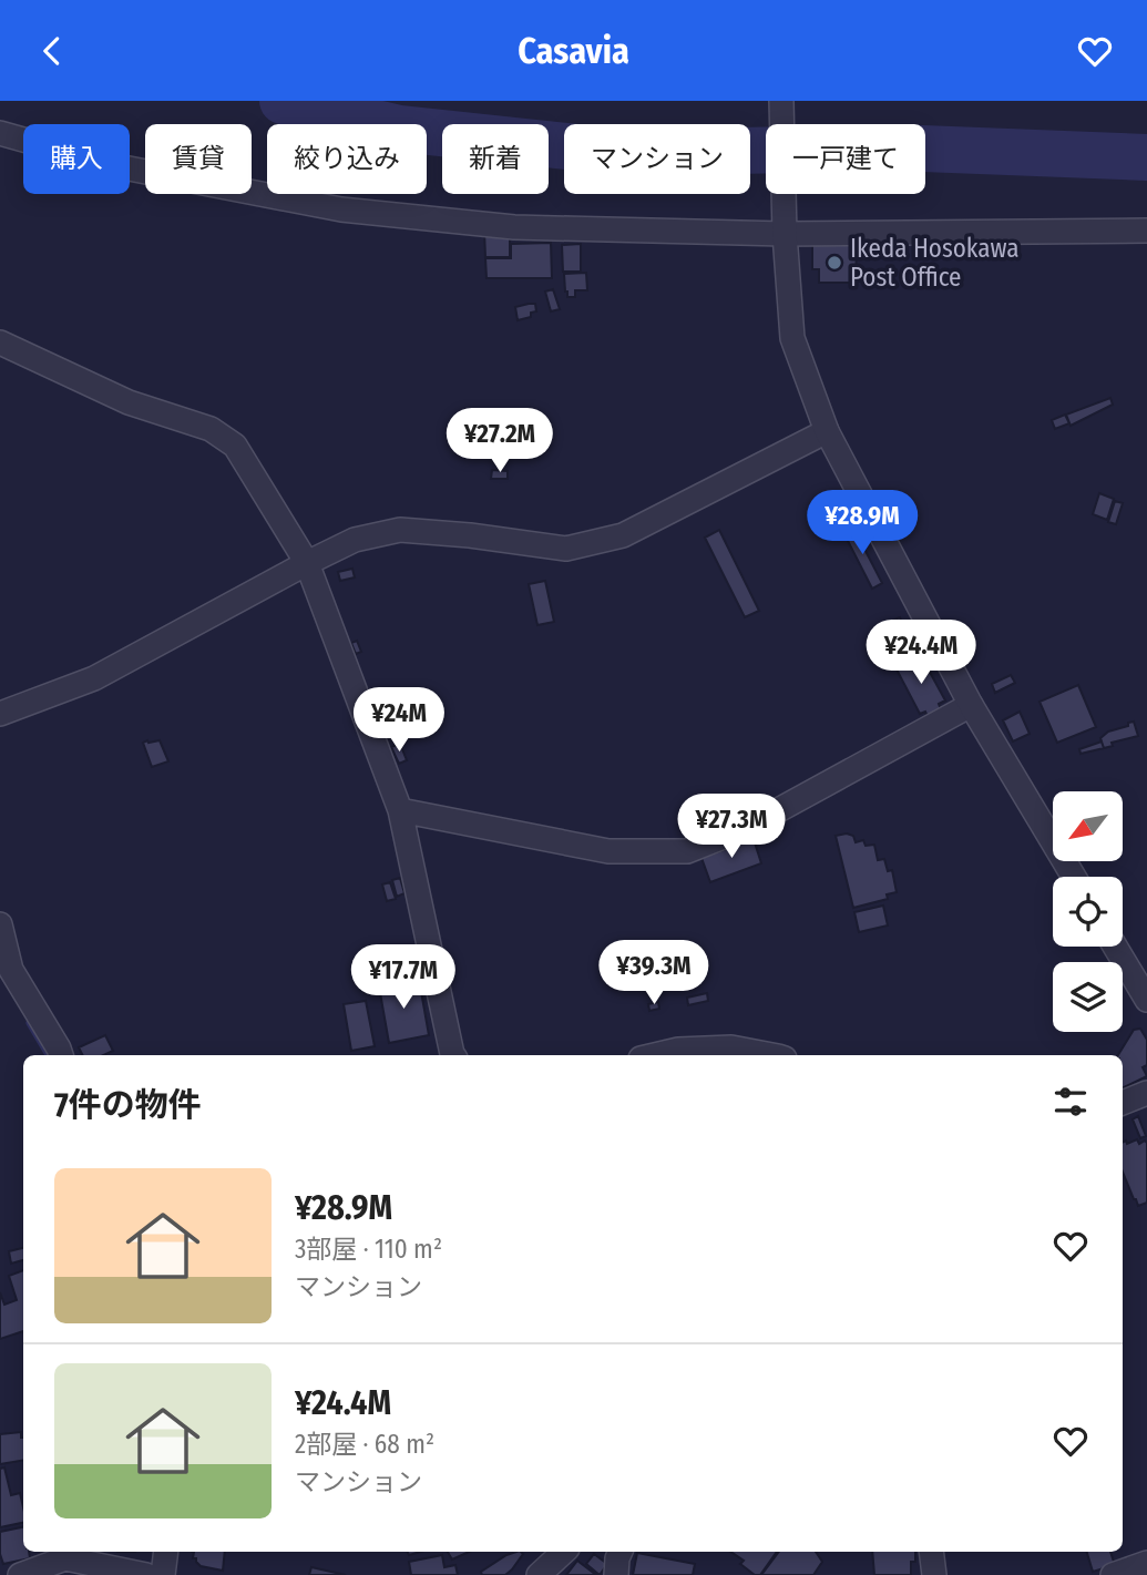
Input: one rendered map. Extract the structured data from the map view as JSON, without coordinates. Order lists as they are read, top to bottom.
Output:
{
  "places": ["Ikeda Hosokawa Post Office"],
  "north": "bottom left",
  "page": {
    "header": "Casavia",
    "chip": [
      "購入",
      "賃貸",
      "絞り込み",
      "新着",
      "マンション",
      "一戸建て"
    ],
    "price": [
      "¥27.2M",
      "¥28.9M",
      "¥24.4M",
      "¥24M",
      "¥27.3M",
      "¥39.3M",
      "¥17.7M"
    ],
    "heading": "7件の物件",
    "list": [
      {
        "name": "¥28.9M",
        "note": "3部屋 · 110 m² · マンション"
      },
      {
        "name": "¥24.4M",
        "note": "2部屋 · 68 m² · マンション"
      }
    ]
  }
}
